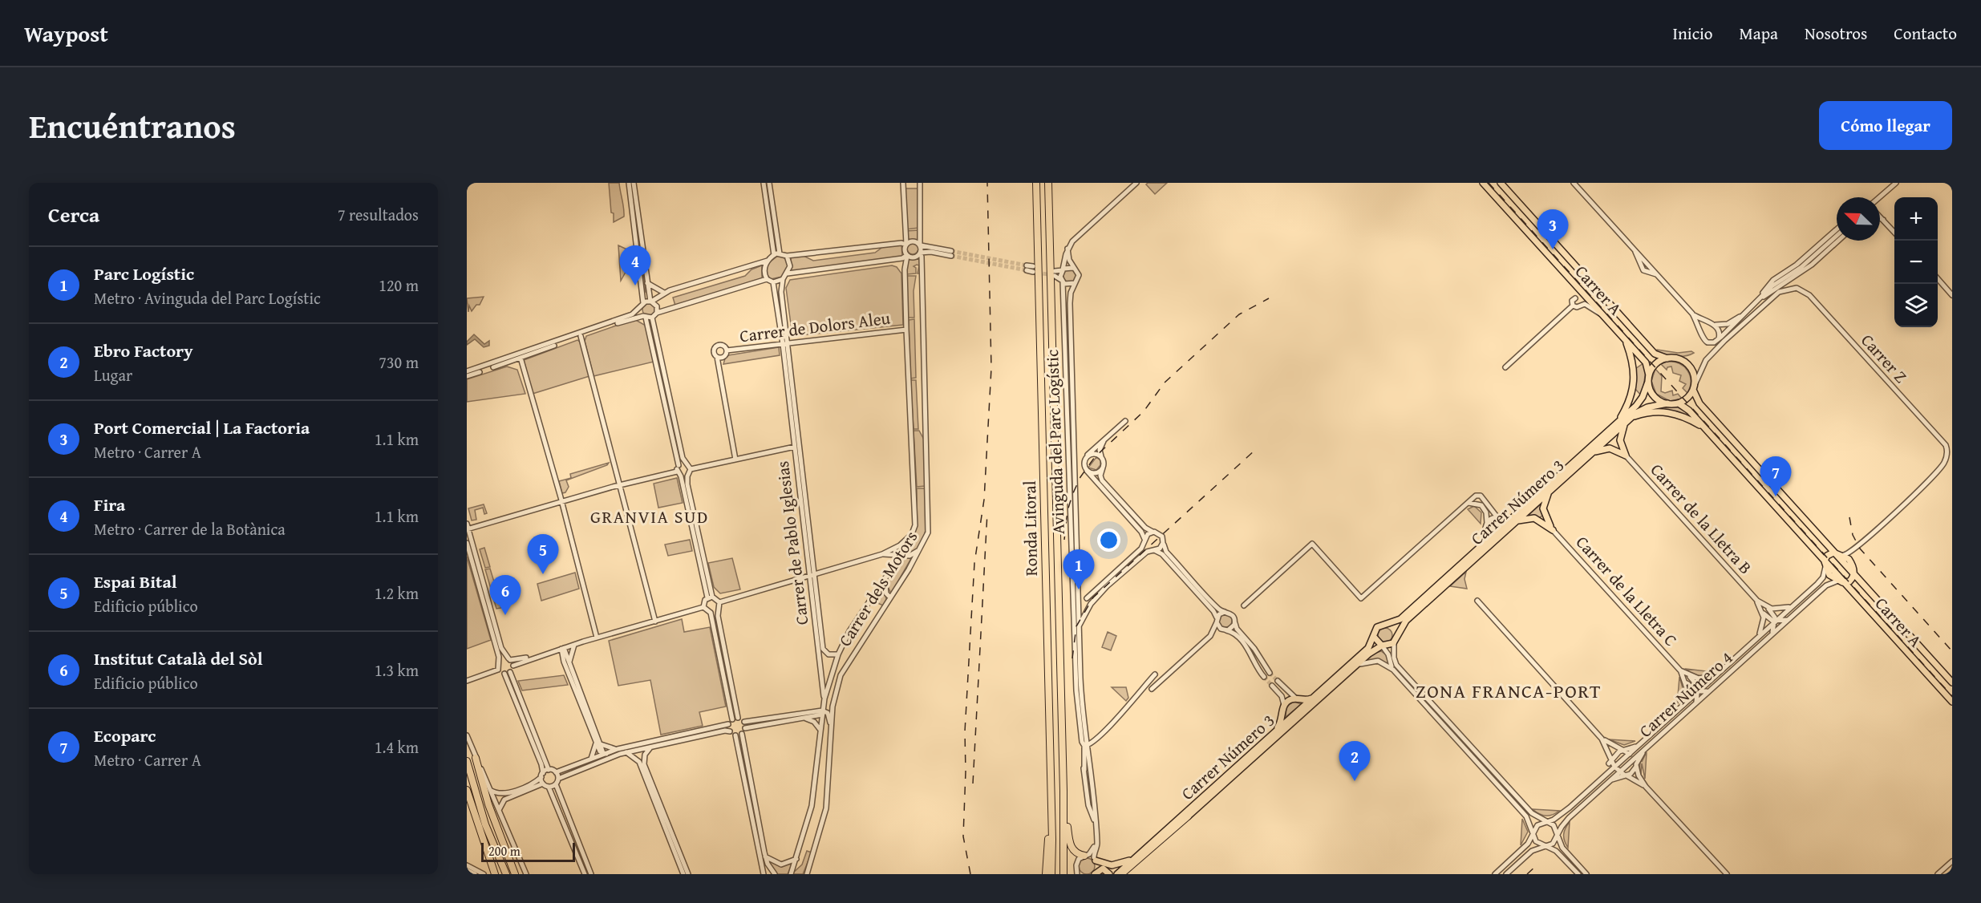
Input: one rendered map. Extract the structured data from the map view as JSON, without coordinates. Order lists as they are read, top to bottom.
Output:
{
  "streets": {
    "highway": ["Ronda Litoral"],
    "main road": ["Carrer A", "Carrer Número 3"],
    "street": [
      "Carrer de Dolors Aleu",
      "Carrer Z",
      "Avinguda del Parc Logístic",
      "Carrer de la Lletra B",
      "Carrer de Pablo Iglesias",
      "Carrer dels Motors",
      "Carrer de la Lletra C",
      "Carrer Número 4"
    ]
  },
  "crossings": [
    ["Carrer A", "Carrer Z"],
    ["Carrer A", "Carrer Número 3"],
    ["Carrer A", "Carrer Número 4"],
    ["Carrer de Dolors Aleu", "Carrer de Pablo Iglesias"],
    ["Carrer de Dolors Aleu", "Carrer dels Motors"],
    ["Carrer Z", "Carrer Número 3"],
    ["Carrer de Pablo Iglesias", "Carrer dels Motors"]
  ],
  "districts": ["GRANVIA SUD", "ZONA FRANCA-PORT"],
  "scale_bar": "200 m",
  "north": "top left",
  "page": {
    "header": "Waypost",
    "nav": [
      "Inicio",
      "Mapa",
      "Nosotros",
      "Contacto"
    ],
    "title": "Encuéntranos",
    "buttons": "Cómo llegar",
    "heading": ["Cerca", "7 resultados"],
    "map_buttons": ["+", "−"],
    "pins": [
      "3",
      "4",
      "7",
      "5",
      "1",
      "6",
      "2"
    ],
    "list": [
      {
        "mark": "1",
        "name": "Parc Logístic",
        "note": "Metro · Avinguda del Parc Logístic",
        "value": "120 m"
      },
      {
        "mark": "2",
        "name": "Ebro Factory",
        "note": "Lugar",
        "value": "730 m"
      },
      {
        "mark": "3",
        "name": "Port Comercial | La Factoria",
        "note": "Metro · Carrer A",
        "value": "1.1 km"
      },
      {
        "mark": "4",
        "name": "Fira",
        "note": "Metro · Carrer de la Botànica",
        "value": "1.1 km"
      },
      {
        "mark": "5",
        "name": "Espai Bital",
        "note": "Edificio público",
        "value": "1.2 km"
      },
      {
        "mark": "6",
        "name": "Institut Català del Sòl",
        "note": "Edificio público",
        "value": "1.3 km"
      },
      {
        "mark": "7",
        "name": "Ecoparc",
        "note": "Metro · Carrer A",
        "value": "1.4 km"
      }
    ],
    "scale": "200 m"
  }
}
